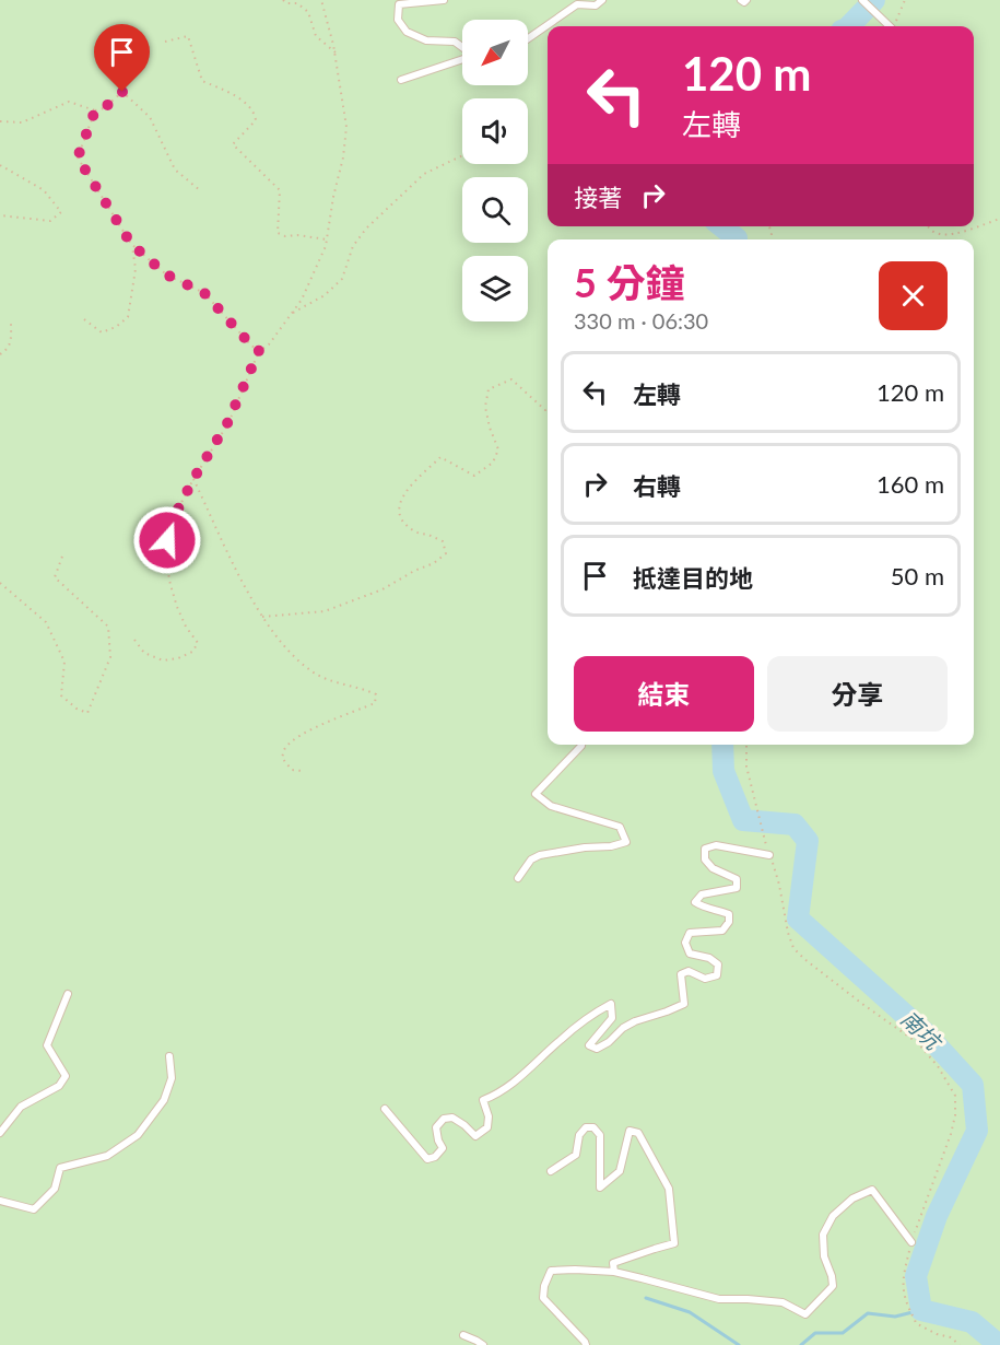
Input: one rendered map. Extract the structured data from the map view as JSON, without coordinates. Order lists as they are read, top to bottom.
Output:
{
  "water": ["南坑"],
  "north": "bottom left",
  "page": {
    "turn": ["120 m", "左轉"],
    "then": "接著",
    "heading": ["5 分鐘", "330 m · 06:30"],
    "list": [
      {
        "name": "左轉",
        "value": "120 m"
      },
      {
        "name": "右轉",
        "value": "160 m"
      },
      {
        "name": "抵達目的地",
        "value": "50 m"
      }
    ],
    "buttons": ["結束", "分享"]
  }
}
